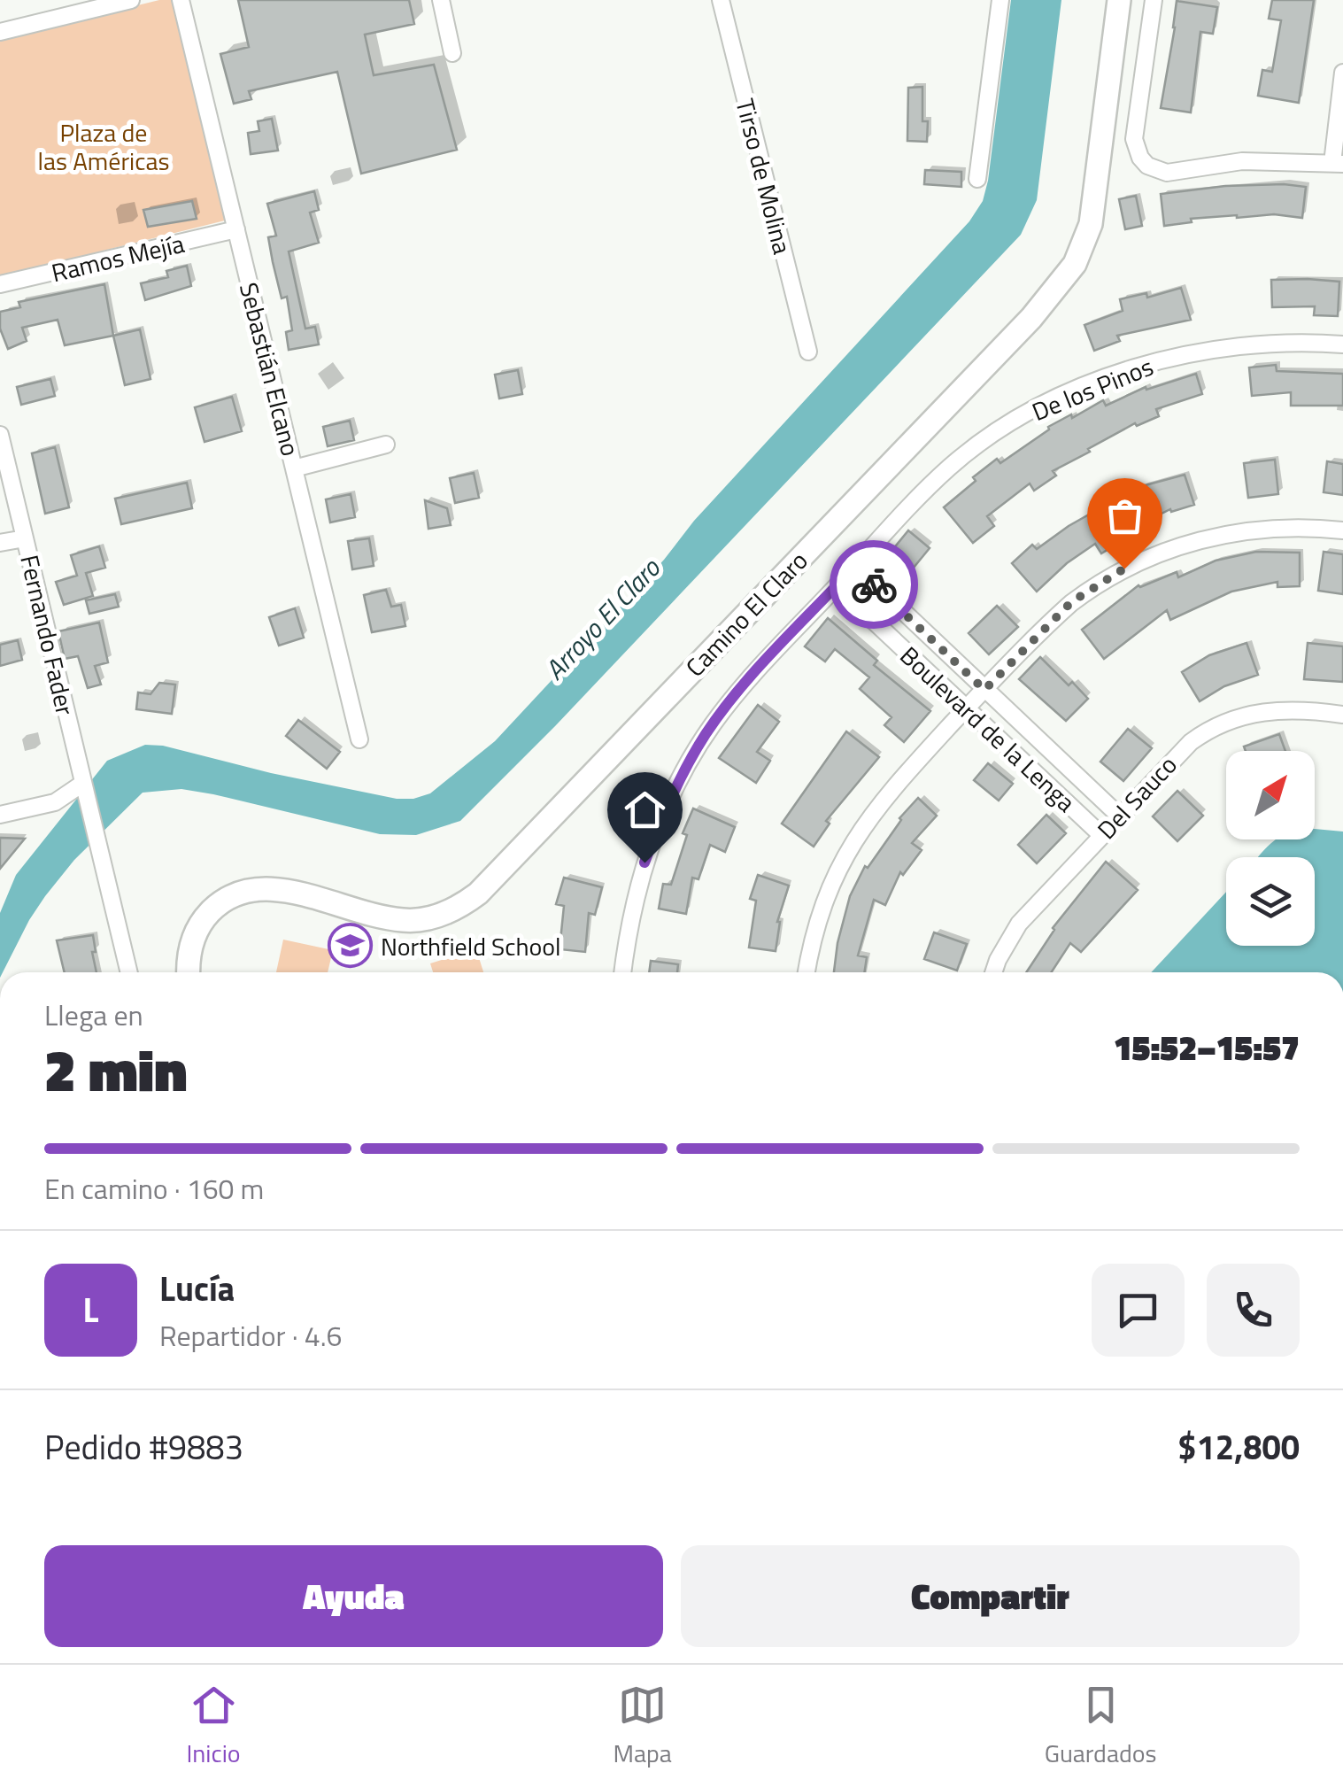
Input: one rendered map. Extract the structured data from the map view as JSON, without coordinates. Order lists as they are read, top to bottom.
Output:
{
  "streets": {
    "street": [
      "Tirso de Molina",
      "Ramos Mejía",
      "Sebastián Elcano",
      "De los Pinos",
      "Camino El Claro",
      "Fernando Fader",
      "Boulevard de la Lenga",
      "Del Sauco"
    ]
  },
  "crossings": [
    ["Ramos Mejía", "Sebastián Elcano"],
    ["De los Pinos", "Boulevard de la Lenga"],
    ["Boulevard de la Lenga", "Del Sauco"]
  ],
  "water": ["Arroyo El Claro"],
  "parks": ["Plaza de las Américas"],
  "places": {
    "school or university": ["Northfield School"]
  },
  "north": "top right",
  "page": {
    "heading": ["2 min", "Llega en", "15:52–15:57"],
    "panel": [
      "Lucía",
      "Repartidor · 4.6",
      "Pedido #9883",
      "$12,800"
    ],
    "bar": "En camino · 160 m",
    "round": "L",
    "buttons": ["Ayuda", "Compartir"],
    "tabs": ["Inicio", "Mapa", "Guardados"]
  }
}
